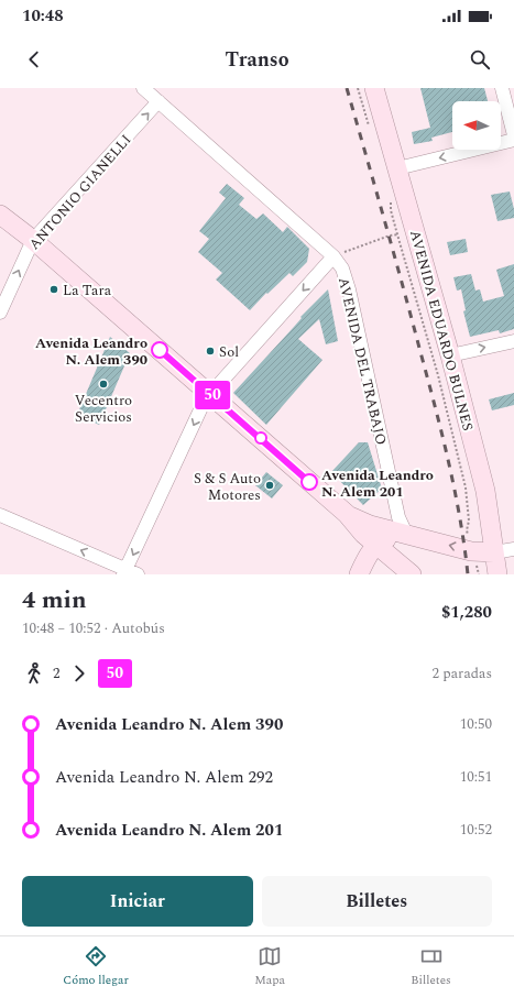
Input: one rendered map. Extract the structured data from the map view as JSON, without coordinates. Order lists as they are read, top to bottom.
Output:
{
  "streets": {
    "main road": ["AVENIDA EDUARDO BULNES"],
    "street": ["ANTONIO GIANELLI", "AVENIDA DEL TRABAJO"]
  },
  "crossings": [
    ["ANTONIO GIANELLI", "AVENIDA DEL TRABAJO"]
  ],
  "one_way": ["ANTONIO GIANELLI"],
  "places": [
    "La Tara",
    "Avenida Leandro N. Alem 390",
    "Sol",
    "Vecentro Servicios",
    "Avenida Leandro N. Alem 201",
    "S & S Auto Motores"
  ],
  "lines": ["bus line 50"],
  "north": "left",
  "page": {
    "status": "10:48",
    "header": "Transo",
    "on_map": "50",
    "heading": ["4 min", "10:48 – 10:52 · Autobús", "$1,280"],
    "legs": ["2", "50", "2 paradas"],
    "list": [
      {
        "name": "Avenida Leandro N. Alem 390",
        "value": "10:50"
      },
      {
        "name": "Avenida Leandro N. Alem 292",
        "value": "10:51"
      },
      {
        "name": "Avenida Leandro N. Alem 201",
        "value": "10:52"
      }
    ],
    "buttons": ["Iniciar", "Billetes"],
    "tabs": ["Cómo llegar", "Mapa", "Billetes"]
  }
}
